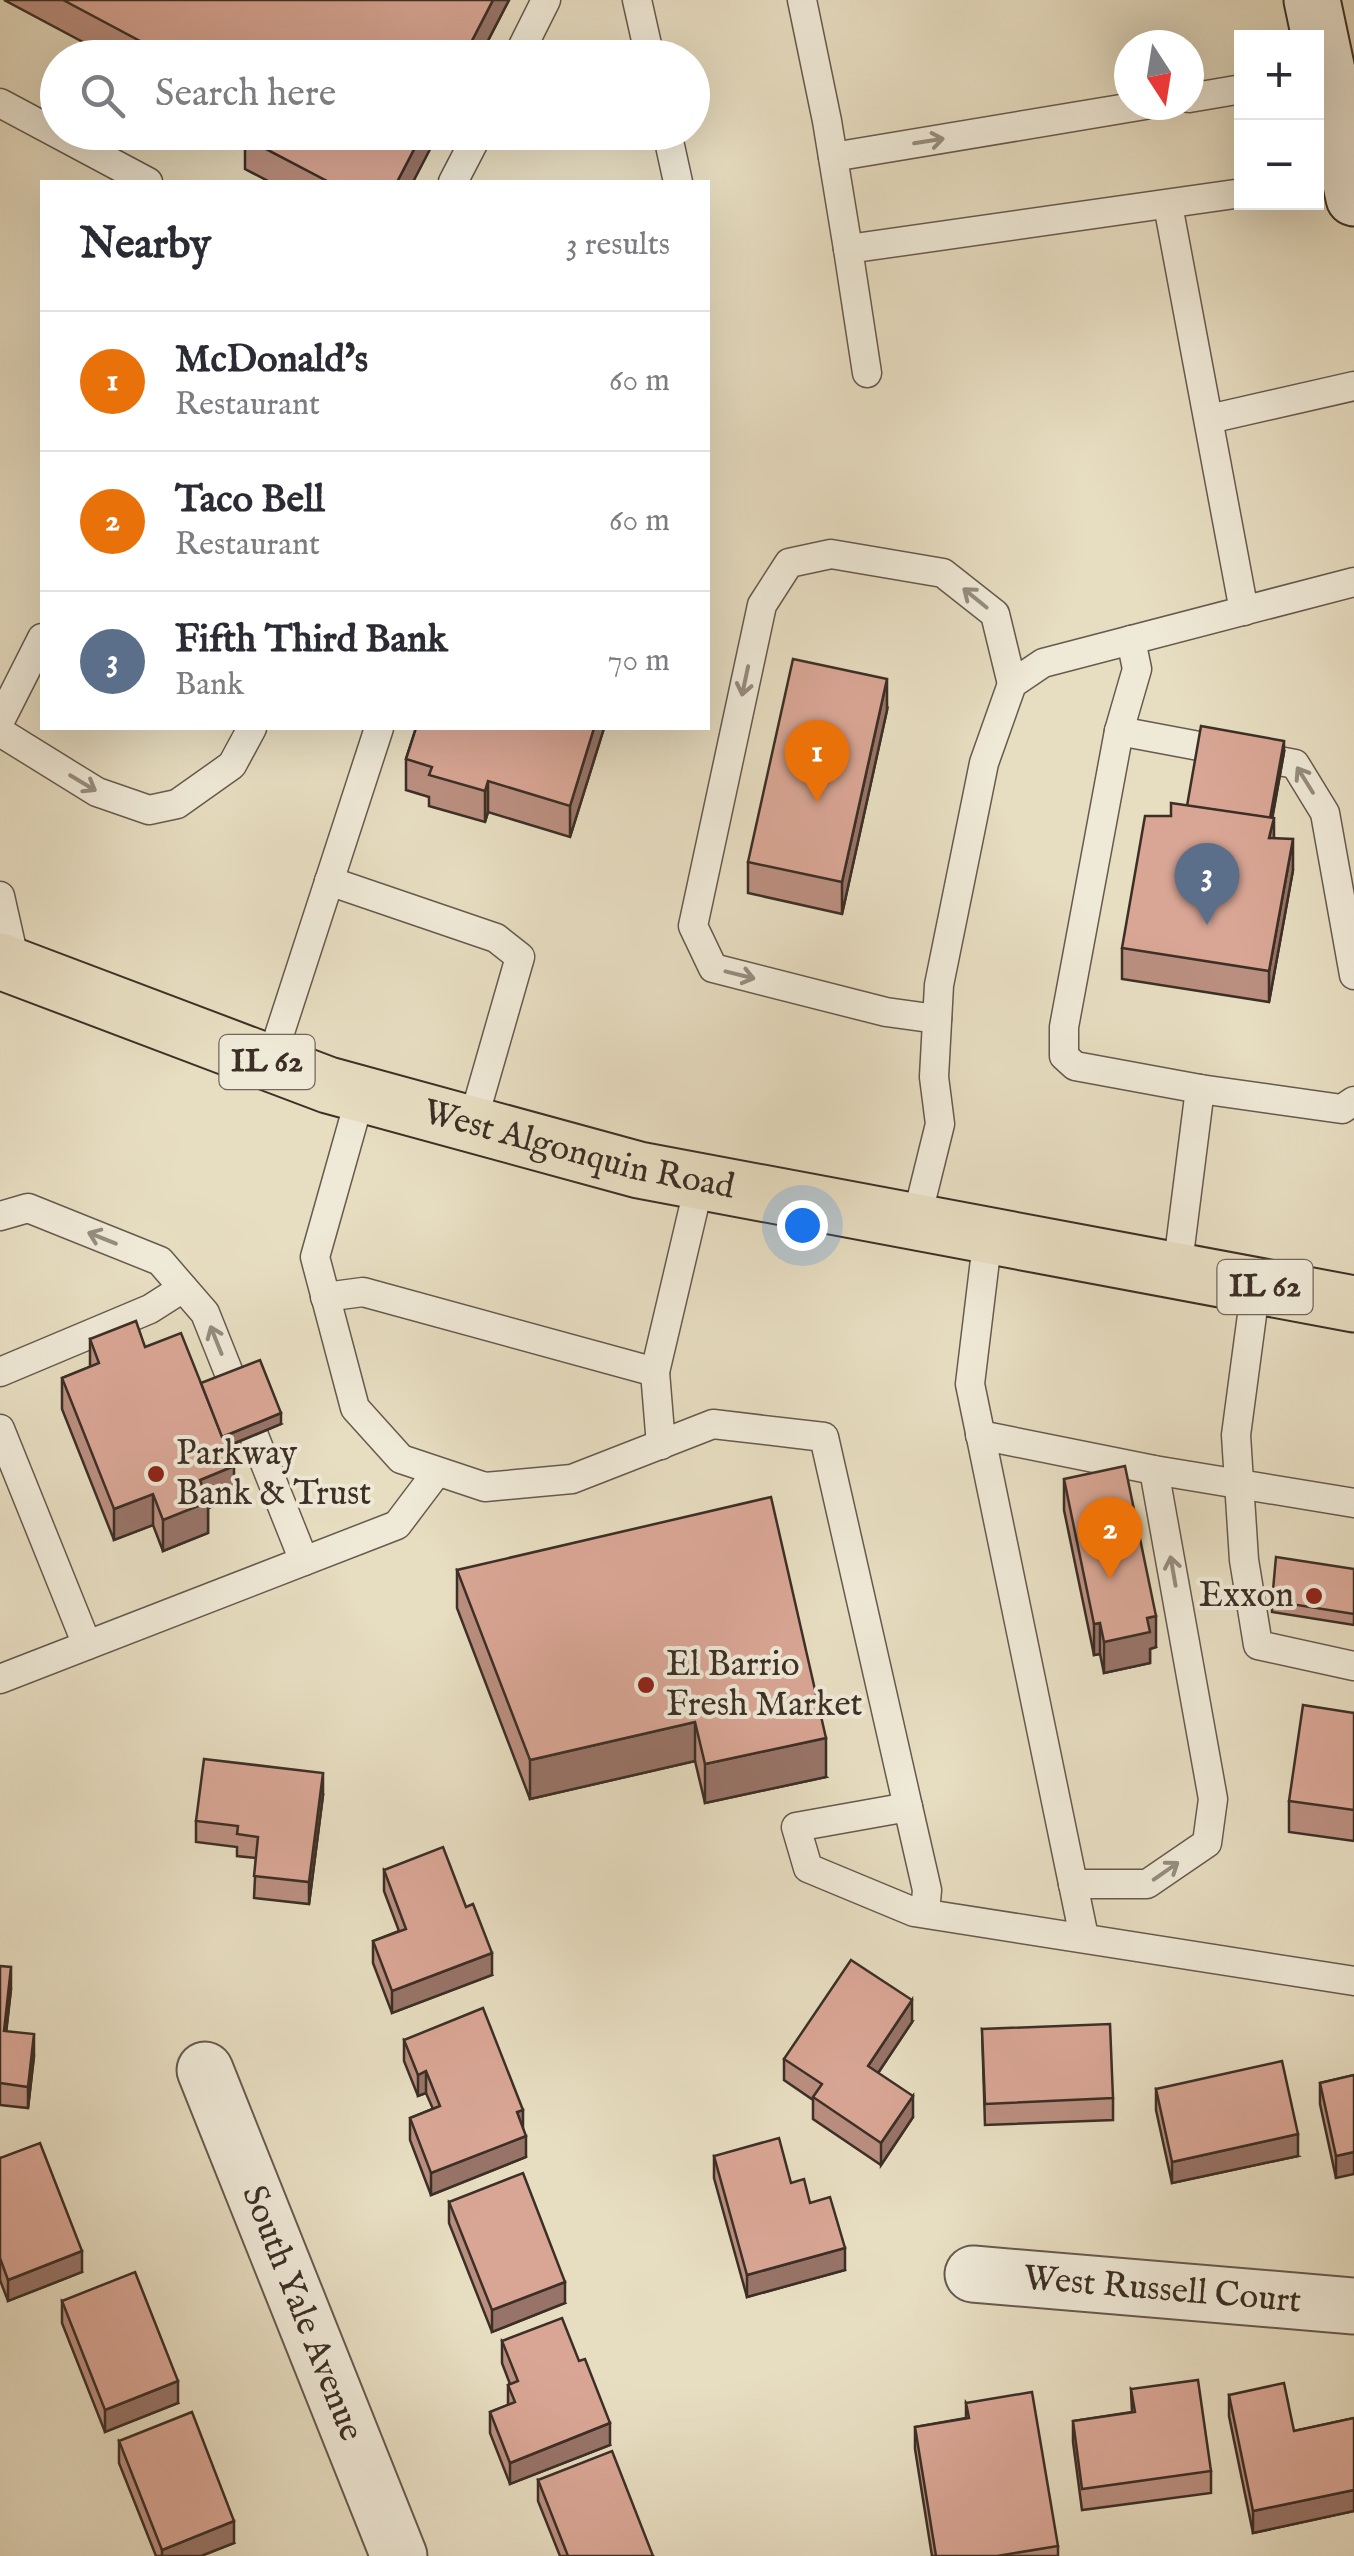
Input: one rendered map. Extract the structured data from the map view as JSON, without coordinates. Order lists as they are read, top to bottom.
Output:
{
  "streets": {
    "main road": ["IL 62", "West Algonquin Road"],
    "street": ["West Russell Court", "South Yale Avenue"]
  },
  "places": ["Parkway Bank & Trust", "Exxon", "El Barrio Fresh Market"],
  "north": "bottom",
  "page": {
    "map_buttons": ["+", "−"],
    "search": "Search here",
    "heading": ["Nearby", "3 results"],
    "list": [
      {
        "mark": "1",
        "name": "McDonald's",
        "note": "Restaurant",
        "value": "60 m"
      },
      {
        "mark": "2",
        "name": "Taco Bell",
        "note": "Restaurant",
        "value": "60 m"
      },
      {
        "mark": "3",
        "name": "Fifth Third Bank",
        "note": "Bank",
        "value": "70 m"
      }
    ],
    "pins": ["1", "3", "2"]
  }
}
